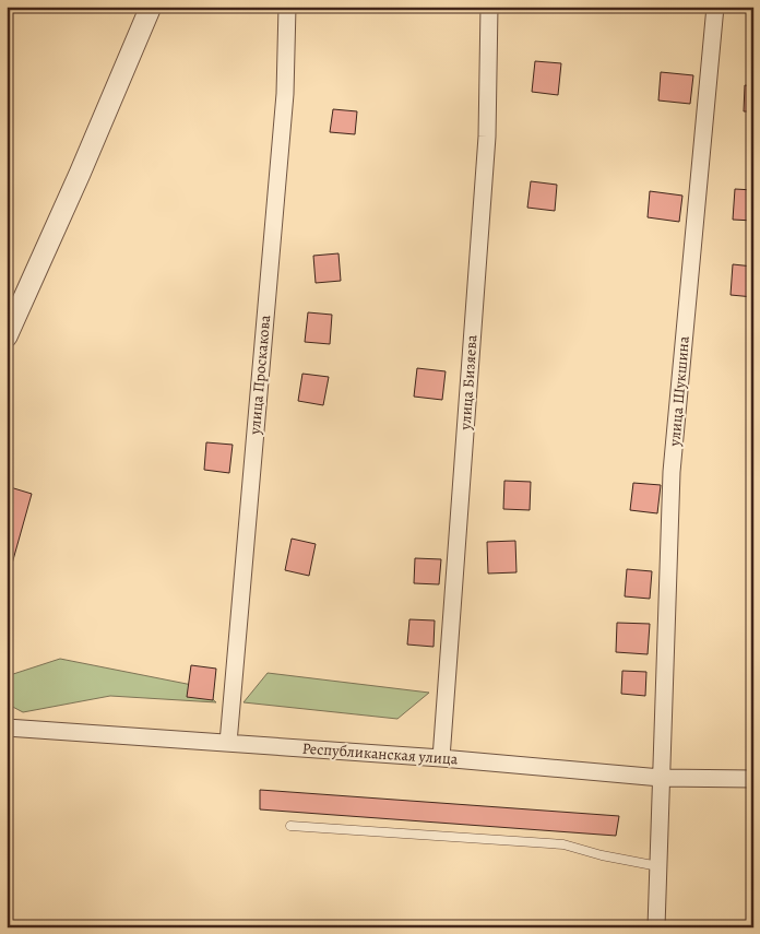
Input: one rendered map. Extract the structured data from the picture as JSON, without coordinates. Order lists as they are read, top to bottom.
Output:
{
  "streets": {
    "street": [
      "улица Проскакова",
      "улица Бизяева",
      "улица Шукшина",
      "Республиканская улица"
    ]
  },
  "crossings": [
    ["улица Проскакова", "Республиканская улица"],
    ["улица Бизяева", "Республиканская улица"],
    ["улица Шукшина", "Республиканская улица"]
  ]
}
